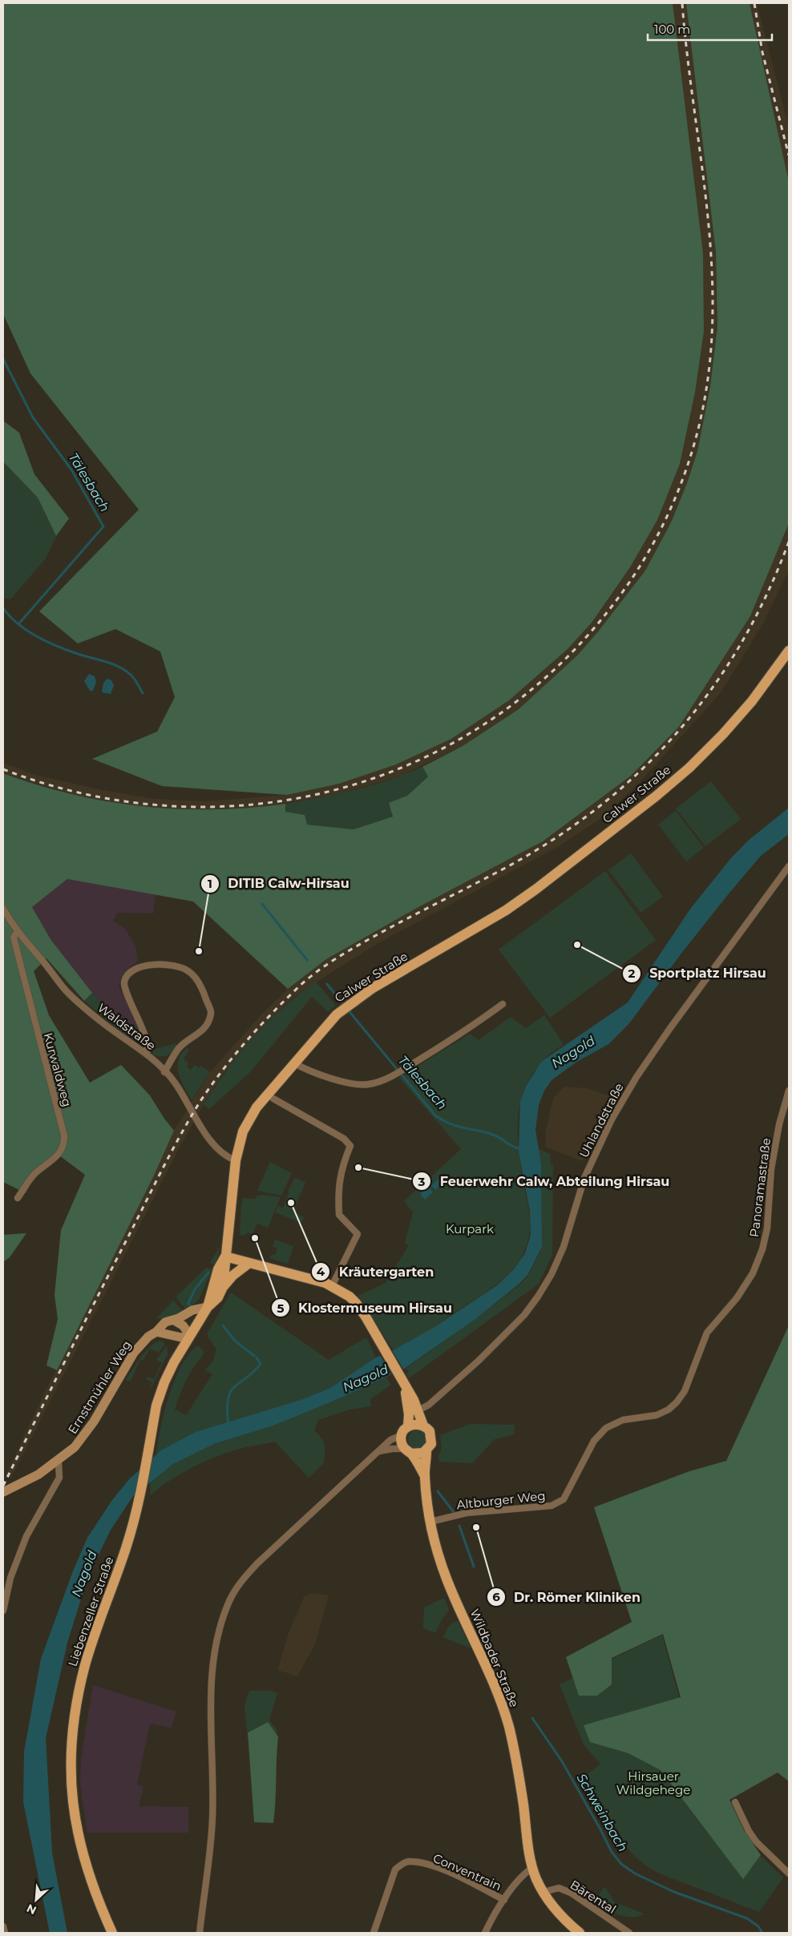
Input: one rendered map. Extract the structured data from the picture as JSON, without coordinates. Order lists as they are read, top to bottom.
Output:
{
  "streets": {
    "main road": [
      "Calwer Straße",
      "Ernstmühler Weg",
      "Liebenzeller Straße",
      "Wildbader Straße"
    ],
    "street": [
      "Waldstraße",
      "Kurwaldweg",
      "Uhlandstraße",
      "Panoramastraße",
      "Altburger Weg",
      "Conventrain",
      "Bärental"
    ]
  },
  "crossings": [
    ["Calwer Straße", "Waldstraße"],
    ["Calwer Straße", "Liebenzeller Straße"],
    ["Waldstraße", "Kurwaldweg"],
    ["Panoramastraße", "Altburger Weg"],
    ["Ernstmühler Weg", "Liebenzeller Straße"],
    ["Altburger Weg", "Wildbader Straße"],
    ["Wildbader Straße", "Bärental"]
  ],
  "water": ["Tälesbach", "Nagold", "Schweinbach"],
  "parks": ["Kurpark", "Hirsauer Wildgehege"],
  "places": [
    "Sportplatz Hirsau",
    "DITIB Calw-Hirsau",
    "Feuerwehr Calw, Abteilung Hirsau",
    "Kräutergarten",
    "Klostermuseum Hirsau",
    "Dr. Römer Kliniken"
  ],
  "scale_bar": "100 m",
  "north": "bottom left"
}
